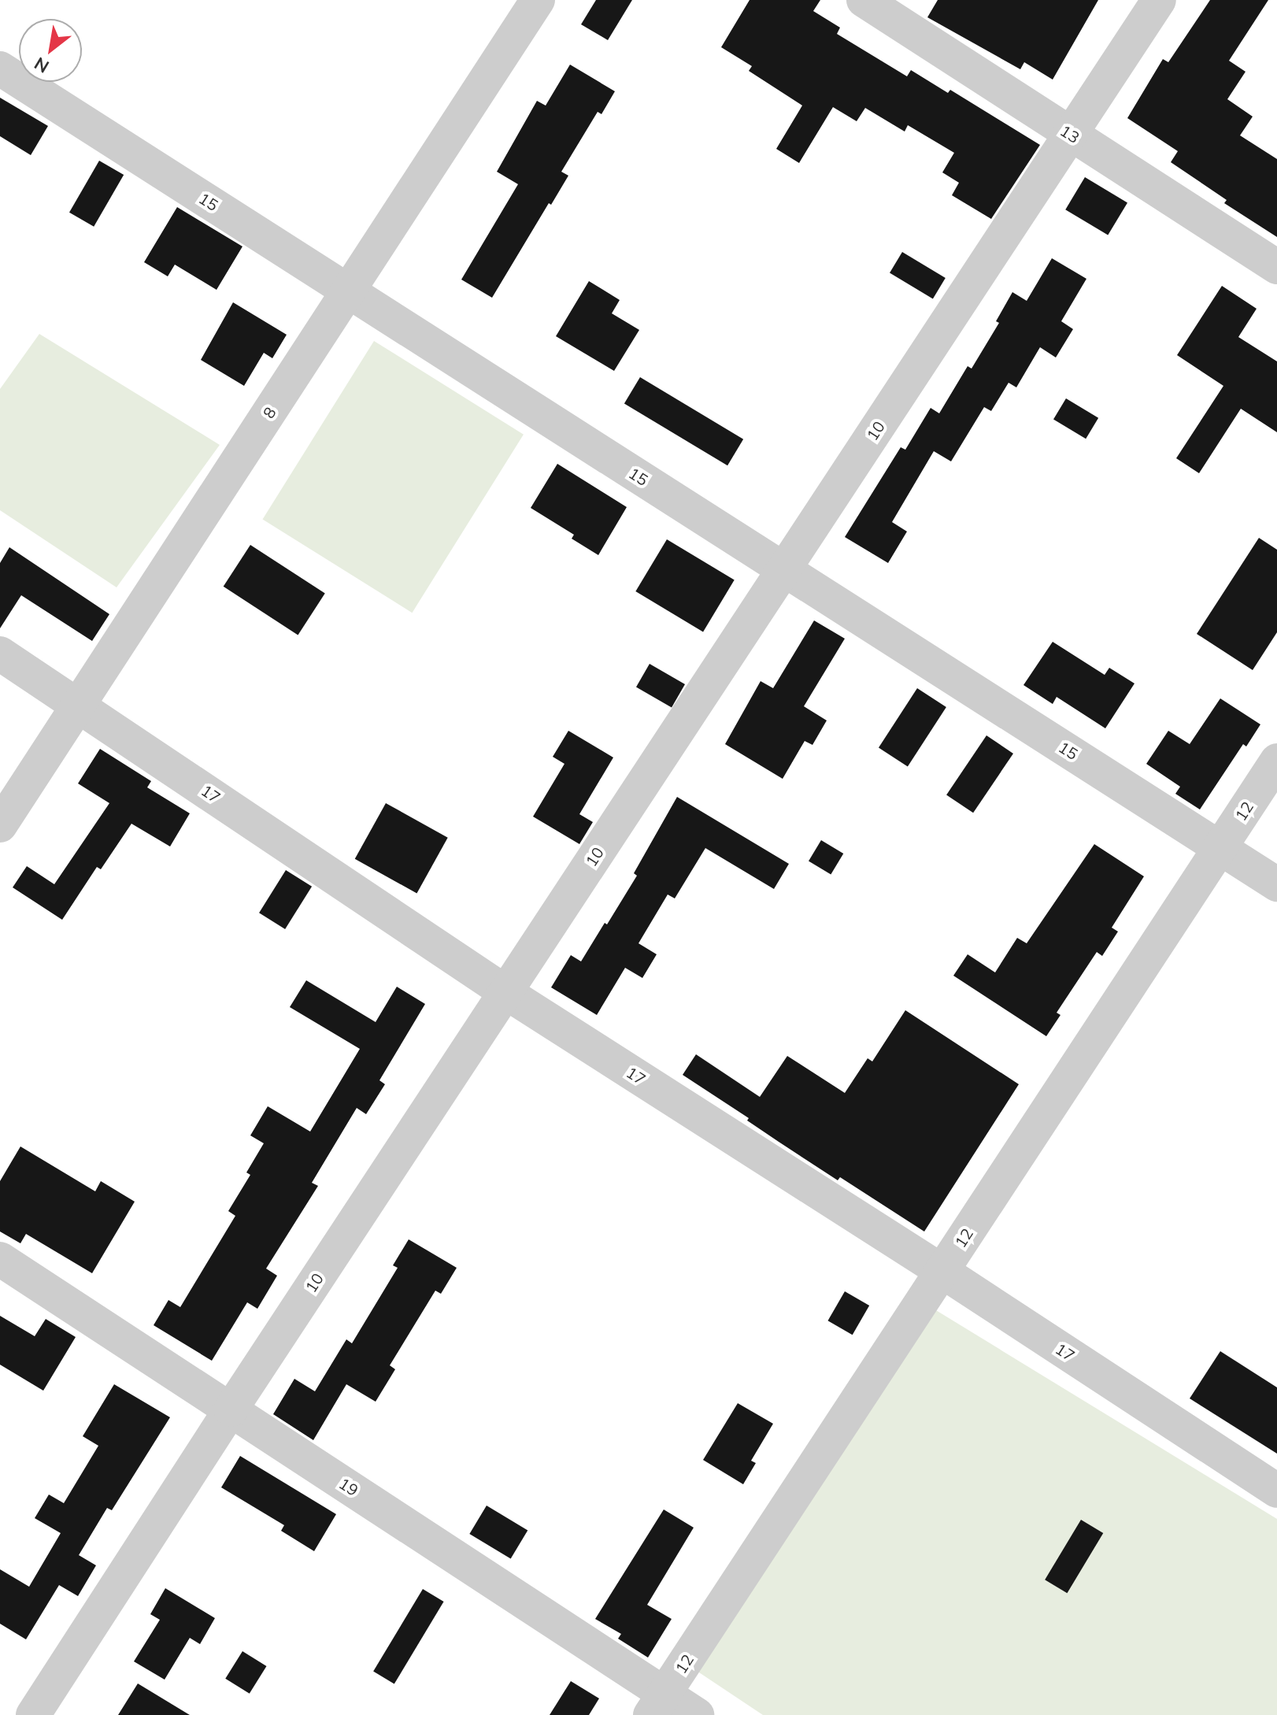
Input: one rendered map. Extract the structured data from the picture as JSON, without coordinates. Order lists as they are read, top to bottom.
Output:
{
  "streets": {
    "street": [
      "13",
      "15",
      "8",
      "10",
      "17",
      "12",
      "19"
    ]
  },
  "crossings": [
    ["13", "10"],
    ["15", "8"],
    ["15", "10"],
    ["15", "12"],
    ["8", "17"],
    ["10", "17"],
    ["10", "19"],
    ["17", "12"],
    ["12", "19"]
  ],
  "north": "bottom left"
}
